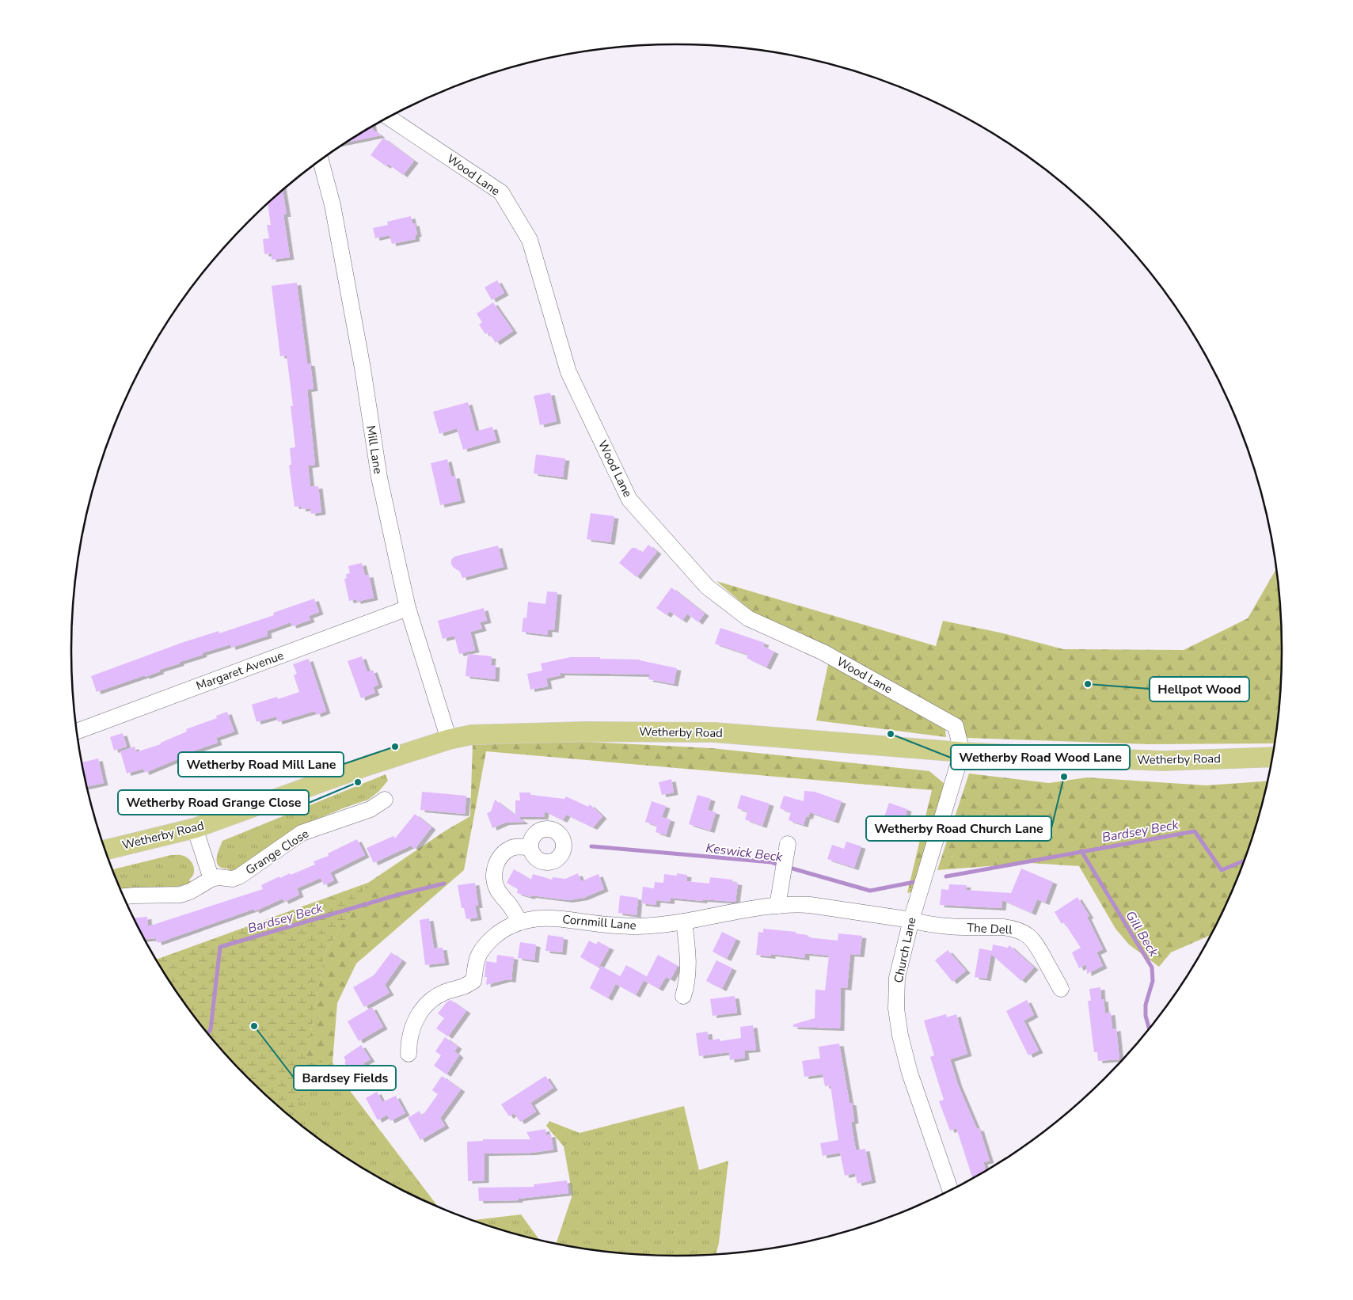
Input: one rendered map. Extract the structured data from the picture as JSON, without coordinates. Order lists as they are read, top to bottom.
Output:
{
  "streets": {
    "main road": ["Wetherby Road"],
    "street": [
      "Wood Lane",
      "Mill Lane",
      "Margaret Avenue",
      "Grange Close",
      "Cornmill Lane",
      "The Dell",
      "Church Lane"
    ]
  },
  "crossings": [
    ["Wood Lane", "Wetherby Road"],
    ["Wood Lane", "Church Lane"],
    ["Mill Lane", "Margaret Avenue"],
    ["Mill Lane", "Wetherby Road"],
    ["Wetherby Road", "Church Lane"],
    ["Cornmill Lane", "The Dell"],
    ["Cornmill Lane", "Church Lane"],
    ["The Dell", "Church Lane"]
  ],
  "water": ["Bardsey Beck", "Keswick Beck", "Gill Beck"],
  "places": [
    "Hellpot Wood",
    "Wetherby Road Wood Lane",
    "Wetherby Road Mill Lane",
    "Wetherby Road Church Lane",
    "Wetherby Road Grange Close",
    "Bardsey Fields"
  ]
}
